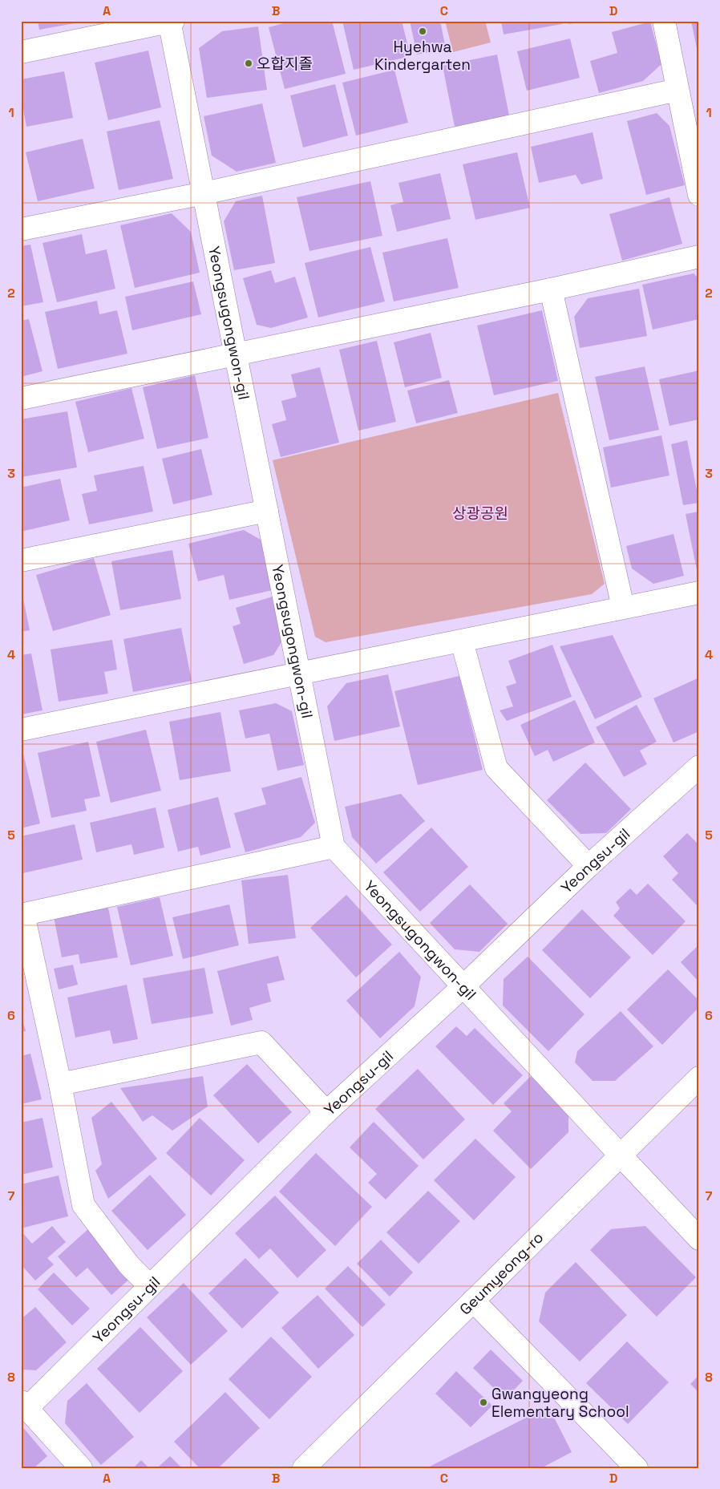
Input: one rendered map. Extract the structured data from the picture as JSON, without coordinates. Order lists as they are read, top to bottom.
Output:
{
  "streets": {
    "street": ["Yeongsugongwon-gil", "Yeongsu-gil", "Geumyeong-ro"]
  },
  "crossings": [
    ["Yeongsugongwon-gil", "Yeongsu-gil"],
    ["Yeongsugongwon-gil", "Geumyeong-ro"]
  ],
  "parks": ["상광공원"],
  "places": ["Hyehwa Kindergarten", "오합지졸", "Gwangyeong Elementary School"],
  "grid": {
    "columns": [
      "A",
      "B",
      "C",
      "D"
    ],
    "rows": [
      "1",
      "2",
      "3",
      "4",
      "5",
      "6",
      "7",
      "8"
    ]
  }
}
